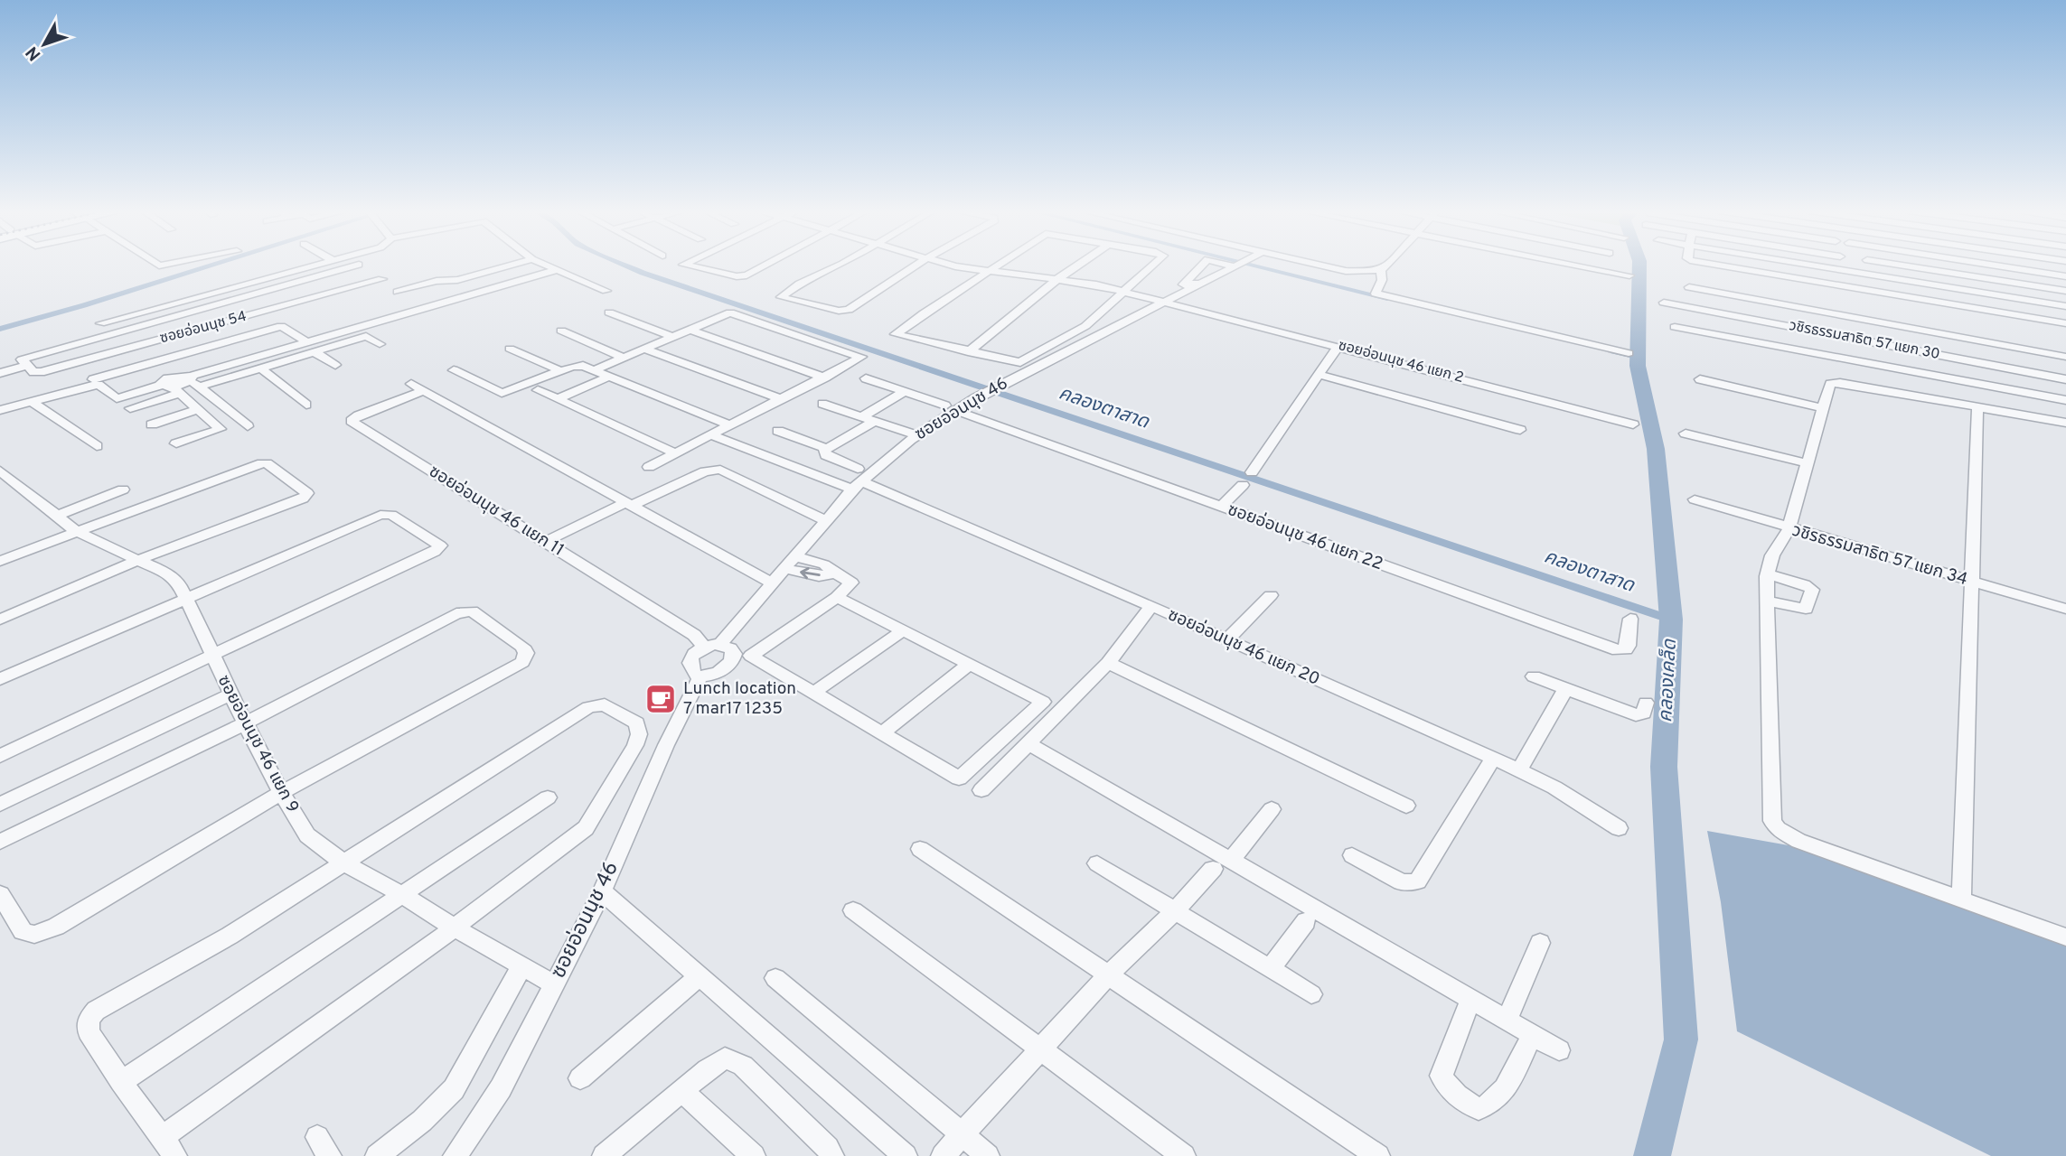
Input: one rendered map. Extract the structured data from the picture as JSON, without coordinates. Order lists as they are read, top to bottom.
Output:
{
  "streets": {
    "street": [
      "ซอยอ่อนนุช 54",
      "วชิรธรรมสาธิต 57 แยก 30",
      "ซอยอ่อนนุช 46 แยก 2",
      "ซอยอ่อนนุช 46",
      "ซอยอ่อนนุช 46 แยก 11",
      "ซอยอ่อนนุช 46 แยก 22",
      "วชิรธรรมสาธิต 57 แยก 34",
      "ซอยอ่อนนุช 46 แยก 20",
      "ซอยอ่อนนุช 46 แยก 9"
    ]
  },
  "crossings": [
    ["ซอยอ่อนนุช 46 แยก 2", "ซอยอ่อนนุช 46"],
    ["ซอยอ่อนนุช 46", "ซอยอ่อนนุช 46 แยก 11"],
    ["ซอยอ่อนนุช 46", "ซอยอ่อนนุช 46 แยก 22"],
    ["ซอยอ่อนนุช 46", "ซอยอ่อนนุช 46 แยก 20"],
    ["ซอยอ่อนนุช 46", "ซอยอ่อนนุช 46 แยก 9"]
  ],
  "water": ["คลองตาสาด", "คลองเคล็ด"],
  "places": {
    "cafe": ["Lunch location 7 mar17 1235"]
  },
  "north": "bottom left"
}
